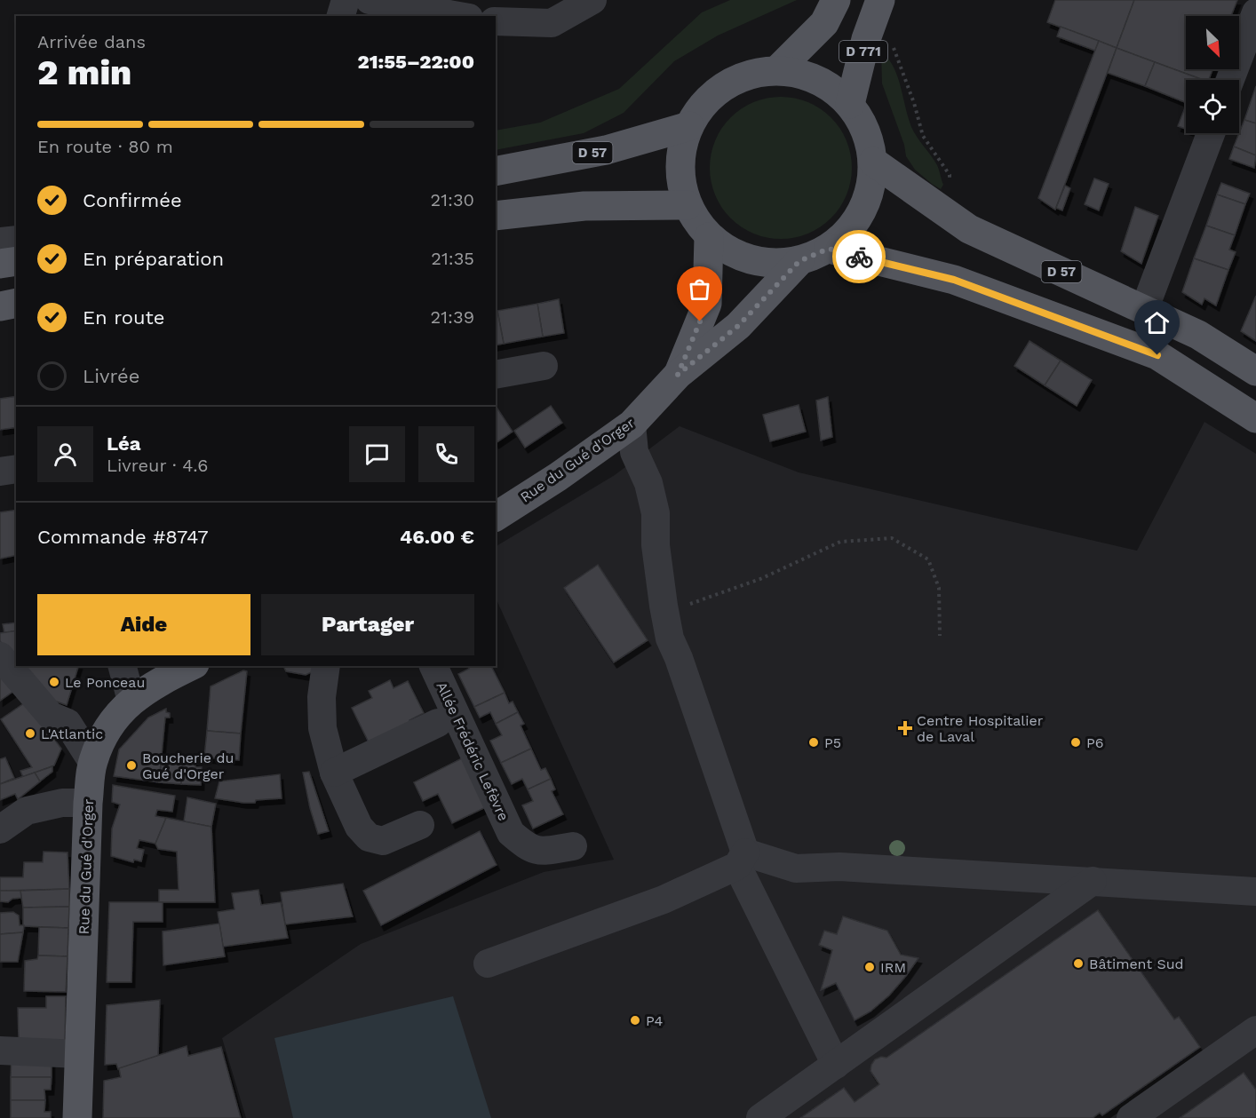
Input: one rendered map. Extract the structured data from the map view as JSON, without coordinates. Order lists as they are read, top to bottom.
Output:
{
  "streets": {
    "main road": ["D 771", "D 57", "Rue du Gué d'Orger"],
    "street": ["Allée Frédéric Lefèvre"]
  },
  "places": {
    "other": [
      "Le Ponceau",
      "L'Atlantic",
      "P5",
      "P6",
      "Boucherie du Gué d'Orger",
      "Bâtiment Sud",
      "IRM",
      "P4"
    ],
    "health": ["Centre Hospitalier de Laval"]
  },
  "north": "bottom right",
  "page": {
    "heading": ["2 min", "Arrivée dans", "21:55–22:00"],
    "panel": [
      "Léa",
      "Livreur · 4.6",
      "Commande #8747",
      "46.00 €"
    ],
    "bar": "En route · 80 m",
    "list": [
      ["Confirmée", "21:30"],
      ["En préparation", "21:35"],
      ["En route", "21:39"],
      "Livrée"
    ],
    "buttons": ["Aide", "Partager"]
  }
}
